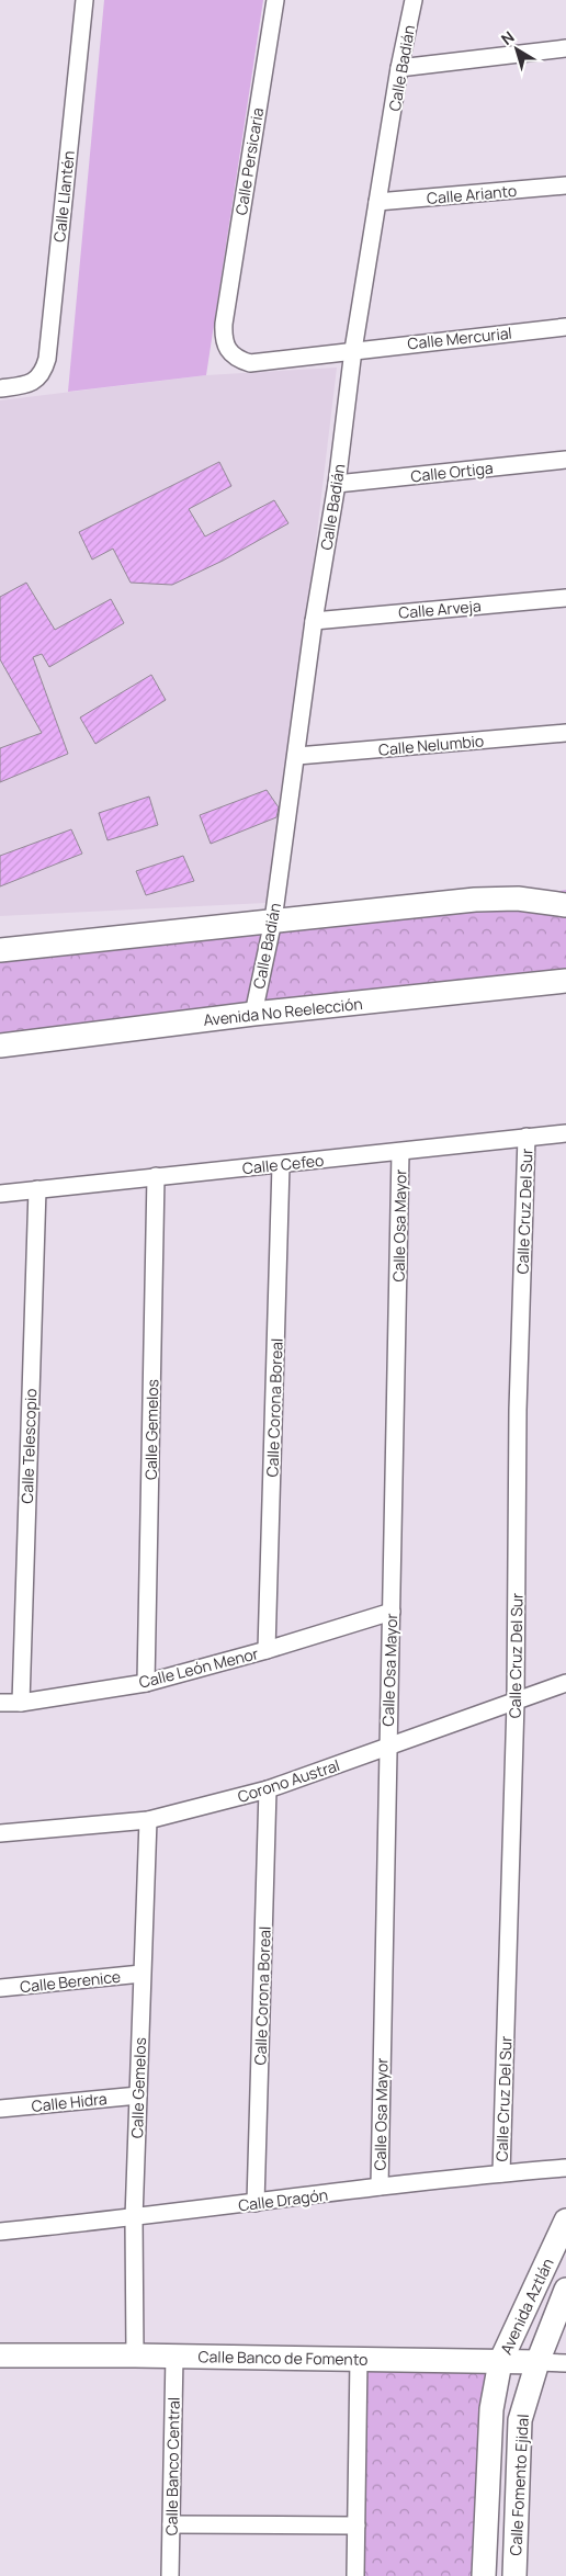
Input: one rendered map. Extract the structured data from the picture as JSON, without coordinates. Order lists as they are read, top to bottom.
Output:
{
  "streets": {
    "main road": [
      "Avenida No Reelección",
      "Avenida Aztlán",
      "Calle Banco de Fomento",
      "Calle Fomento Ejidal"
    ],
    "street": [
      "Calle Badián",
      "Calle Persicaria",
      "Calle Arianto",
      "Calle Llantén",
      "Calle Mercurial",
      "Calle Ortiga",
      "Calle Arveja",
      "Calle Nelumbio",
      "Calle Cefeo",
      "Calle Cruz Del Sur",
      "Calle Osa Mayor",
      "Calle Corona Boreal",
      "Calle Gemelos",
      "Calle Telescopio",
      "Calle León Menor",
      "Corono Austral",
      "Calle Berenice",
      "Calle Hidra",
      "Calle Dragón",
      "Calle Banco Central"
    ]
  },
  "crossings": [
    ["Calle Badián", "Calle Persicaria"],
    ["Calle Badián", "Calle Arianto"],
    ["Calle Badián", "Calle Mercurial"],
    ["Calle Badián", "Calle Ortiga"],
    ["Calle Badián", "Calle Arveja"],
    ["Calle Badián", "Calle Nelumbio"],
    ["Calle Badián", "Avenida No Reelección"],
    ["Calle Persicaria", "Calle Mercurial"],
    ["Calle Cefeo", "Calle Cruz Del Sur"],
    ["Calle Cefeo", "Calle Osa Mayor"],
    ["Calle Cefeo", "Calle Corona Boreal"],
    ["Calle Cefeo", "Calle Gemelos"],
    ["Calle Cefeo", "Calle Telescopio"],
    ["Calle Cruz Del Sur", "Corono Austral"],
    ["Calle Cruz Del Sur", "Calle Dragón"],
    ["Calle Osa Mayor", "Calle León Menor"],
    ["Calle Osa Mayor", "Corono Austral"],
    ["Calle Osa Mayor", "Calle Dragón"],
    ["Calle Corona Boreal", "Calle León Menor"],
    ["Calle Corona Boreal", "Corono Austral"],
    ["Calle Corona Boreal", "Calle Dragón"],
    ["Calle Gemelos", "Calle León Menor"],
    ["Calle Gemelos", "Corono Austral"],
    ["Calle Gemelos", "Calle Berenice"],
    ["Calle Gemelos", "Calle Hidra"],
    ["Calle Gemelos", "Calle Dragón"],
    ["Calle Gemelos", "Calle Banco de Fomento"],
    ["Calle Telescopio", "Calle León Menor"],
    ["Avenida Aztlán", "Calle Banco de Fomento"],
    ["Avenida Aztlán", "Calle Fomento Ejidal"],
    ["Calle Banco de Fomento", "Calle Banco Central"],
    ["Calle Banco de Fomento", "Calle Fomento Ejidal"]
  ],
  "north": "top left"
}
